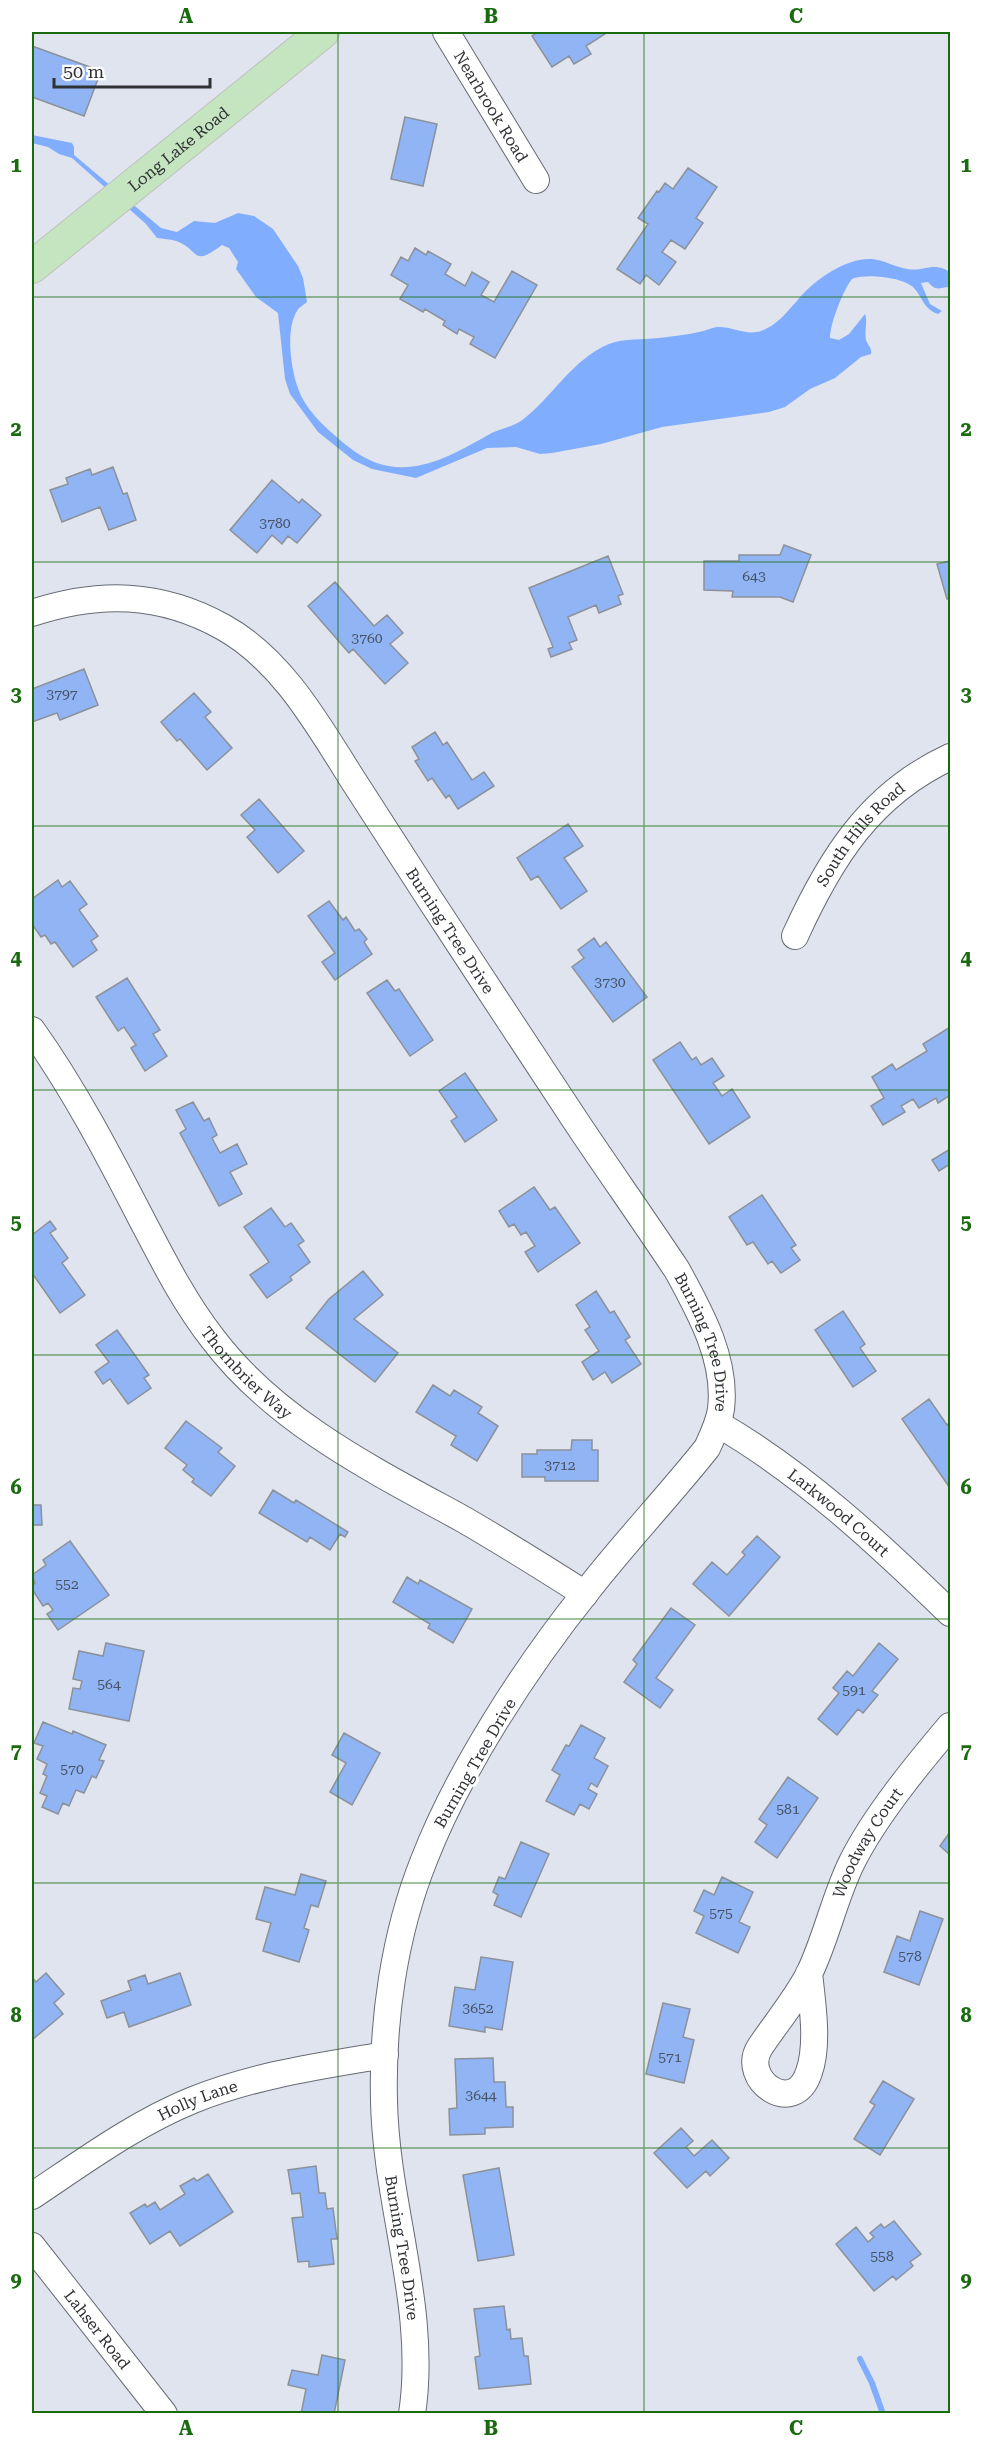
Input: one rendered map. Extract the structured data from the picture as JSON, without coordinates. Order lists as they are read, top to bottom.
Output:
{
  "streets": {
    "main road": ["Long Lake Road"],
    "street": [
      "Nearbrook Road",
      "South Hills Road",
      "Burning Tree Drive",
      "Thornbrier Way",
      "Larkwood Court",
      "Woodway Court",
      "Holly Lane",
      "Lahser Road"
    ]
  },
  "crossings": [
    ["Burning Tree Drive", "Thornbrier Way"],
    ["Burning Tree Drive", "Larkwood Court"],
    ["Burning Tree Drive", "Holly Lane"]
  ],
  "house_numbers": [
    "3780",
    "643",
    "3760",
    "3797",
    "3730",
    "3712",
    "552",
    "564",
    "591",
    "570",
    "581",
    "575",
    "578",
    "3652",
    "571",
    "3644",
    "558"
  ],
  "scale_bar": "50 m",
  "grid": {
    "columns": ["A", "B", "C"],
    "rows": [
      "1",
      "2",
      "3",
      "4",
      "5",
      "6",
      "7",
      "8",
      "9"
    ]
  }
}
